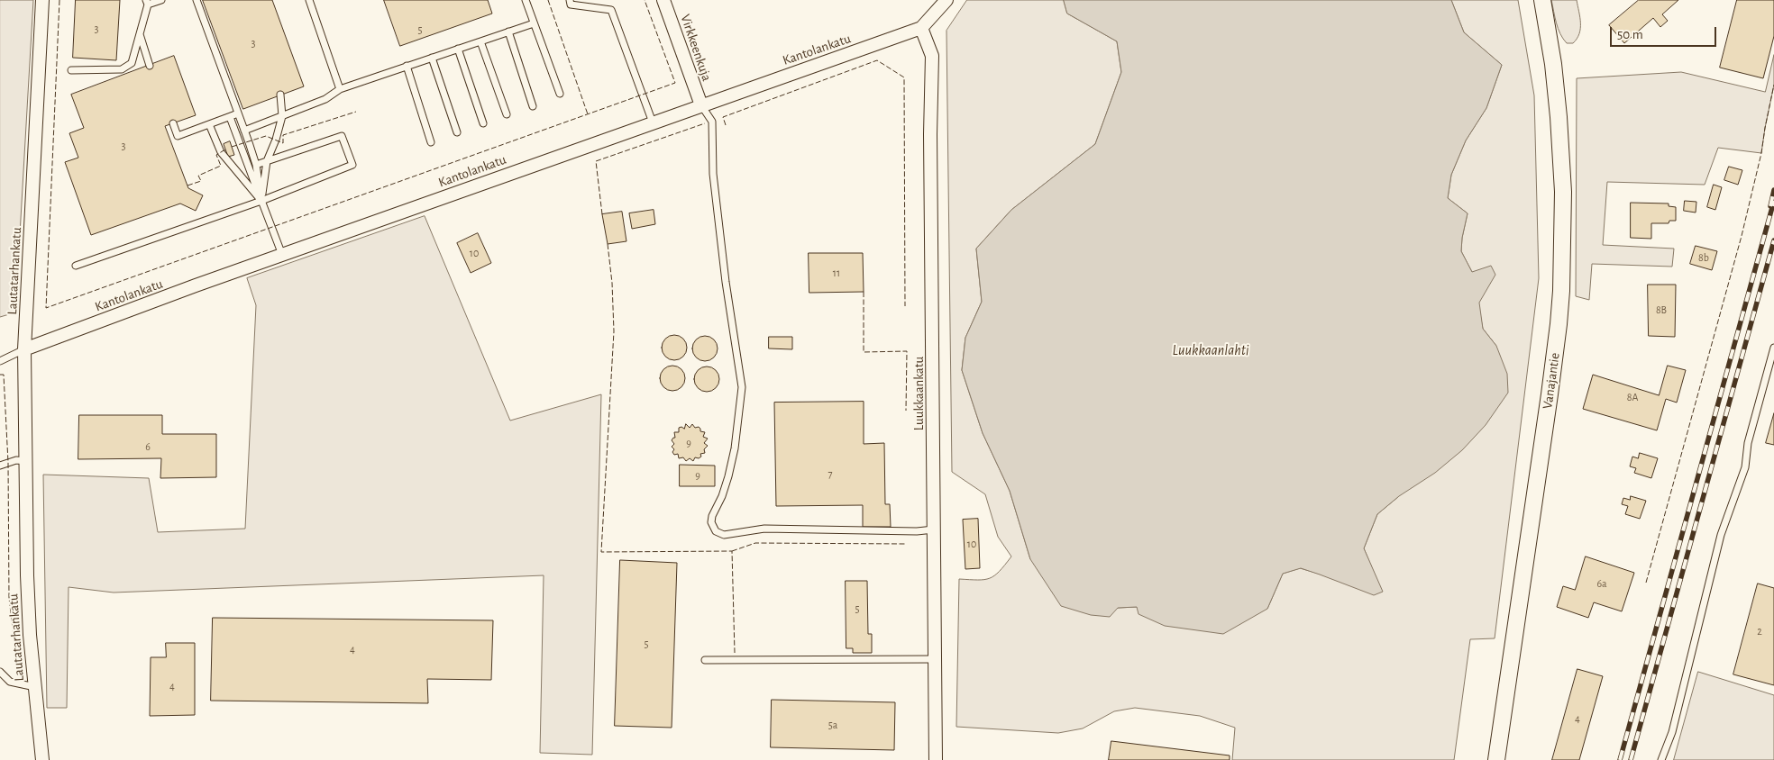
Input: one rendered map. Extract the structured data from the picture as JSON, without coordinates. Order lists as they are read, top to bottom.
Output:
{
  "streets": {
    "street": [
      "Virkkeenkuja",
      "Kantolankatu",
      "Lautatarhankatu",
      "Vanajantie",
      "Luukkaankatu"
    ]
  },
  "crossings": [
    ["Virkkeenkuja", "Kantolankatu"],
    ["Kantolankatu", "Lautatarhankatu"],
    ["Kantolankatu", "Luukkaankatu"]
  ],
  "water": ["Luukkaanlahti"],
  "house_numbers": [
    "3",
    "5",
    "3",
    "3",
    "10",
    "8b",
    "11",
    "8B",
    "8A",
    "9",
    "6",
    "7",
    "9",
    "10",
    "6a",
    "5",
    "2",
    "5",
    "4",
    "4",
    "4",
    "5a"
  ],
  "scale_bar": "50 m"
}
